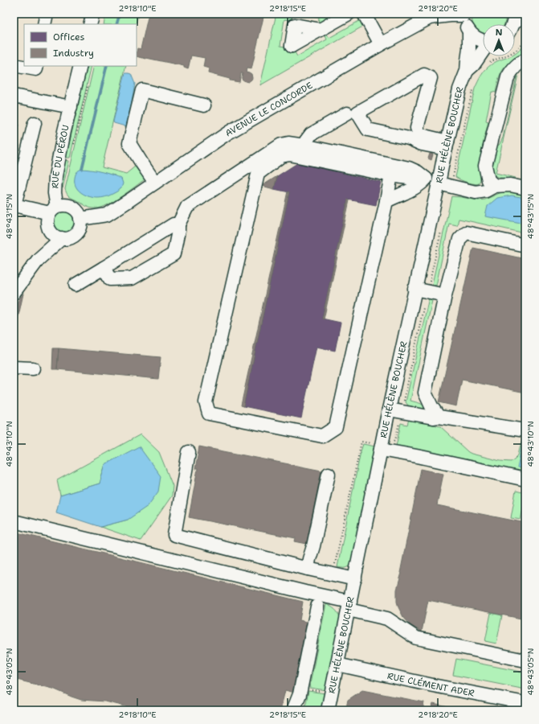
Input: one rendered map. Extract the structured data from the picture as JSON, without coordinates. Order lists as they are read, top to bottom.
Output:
{
  "streets": {
    "street": [
      "AVENUE LE CONCORDE",
      "RUE HÉLÈNE BOUCHER",
      "RUE DU PÉROU",
      "RUE CLÉMENT ADER"
    ]
  },
  "crossings": [
    ["AVENUE LE CONCORDE", "RUE HÉLÈNE BOUCHER"],
    ["AVENUE LE CONCORDE", "RUE DU PÉROU"],
    ["RUE HÉLÈNE BOUCHER", "RUE CLÉMENT ADER"]
  ],
  "legend": ["Offices", "Industry"],
  "north": "top",
  "coordinates": [
    "2°18'10\"E",
    "2°18'15\"E",
    "2°18'20\"E",
    "48°43'15\"N",
    "48°43'10\"N",
    "48°43'05\"N"
  ]
}
